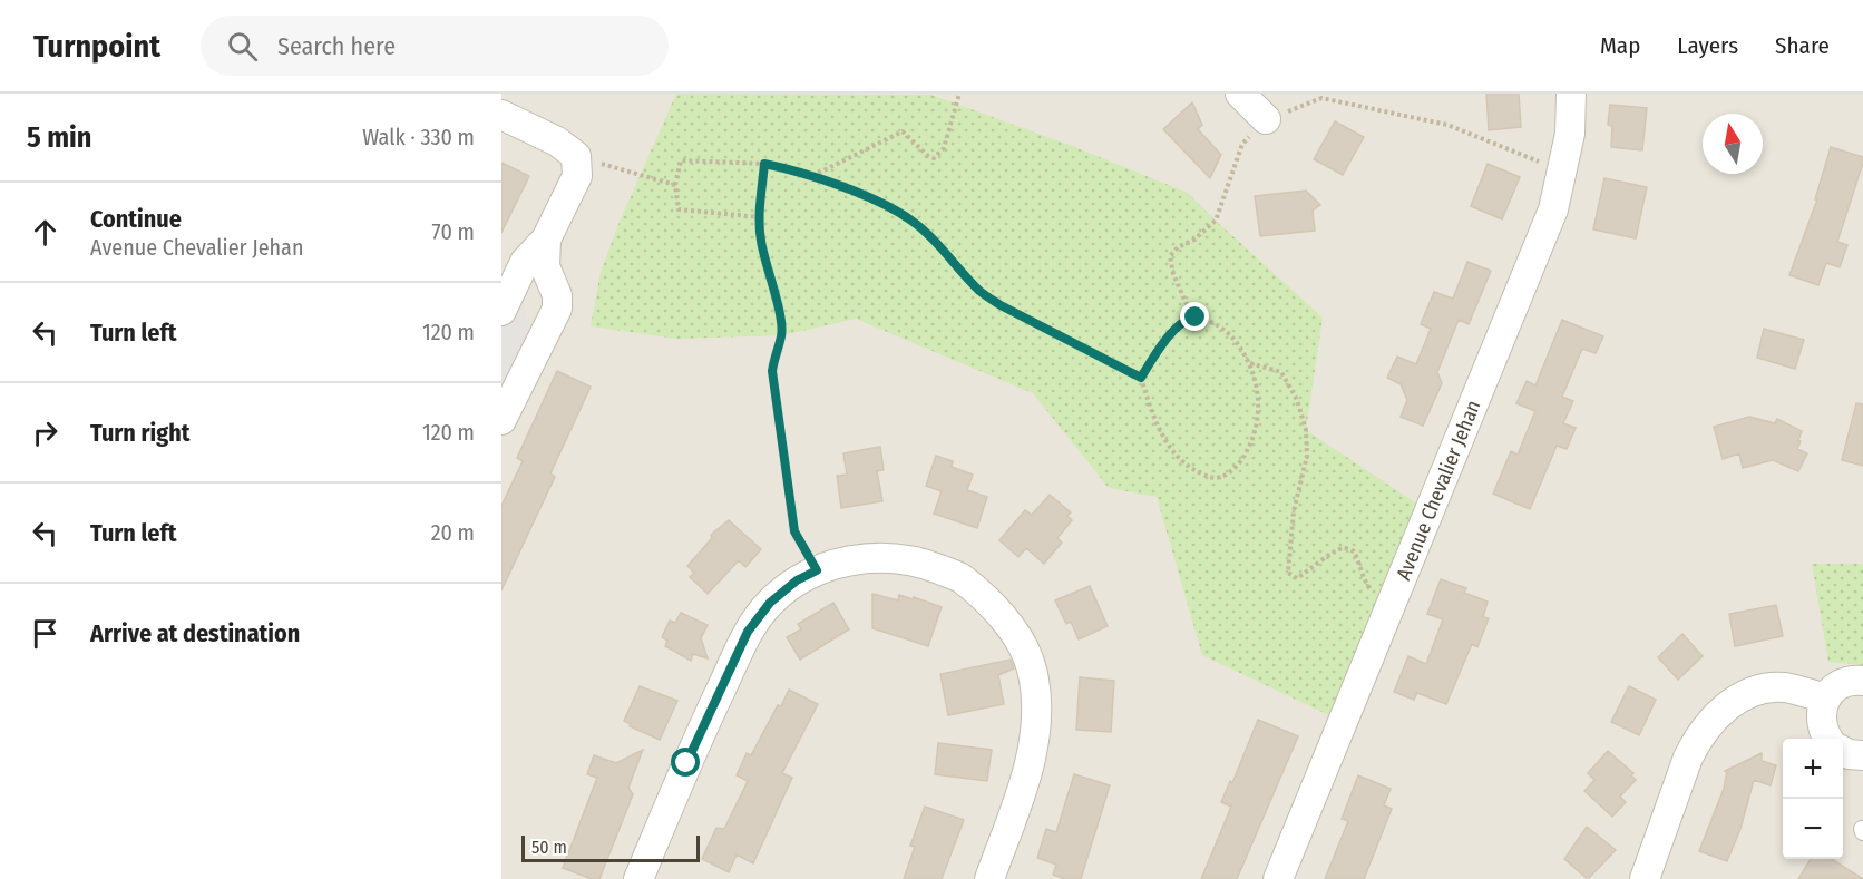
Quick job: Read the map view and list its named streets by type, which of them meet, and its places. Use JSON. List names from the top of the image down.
{
  "streets": {
    "street": ["Avenue Chevalier Jehan"]
  },
  "scale_bar": "50 m",
  "north": "top",
  "page": {
    "header": "Turnpoint",
    "search": "Search here",
    "nav": ["Map", "Layers", "Share"],
    "heading": ["5 min", "Walk · 330 m"],
    "list": [
      ["Continue", "Avenue Chevalier Jehan", "70 m"],
      ["Turn left", "120 m"],
      ["Turn right", "120 m"],
      ["Turn left", "20 m"],
      "Arrive at destination"
    ],
    "map_buttons": ["+", "−"],
    "scale": "50 m"
  }
}
